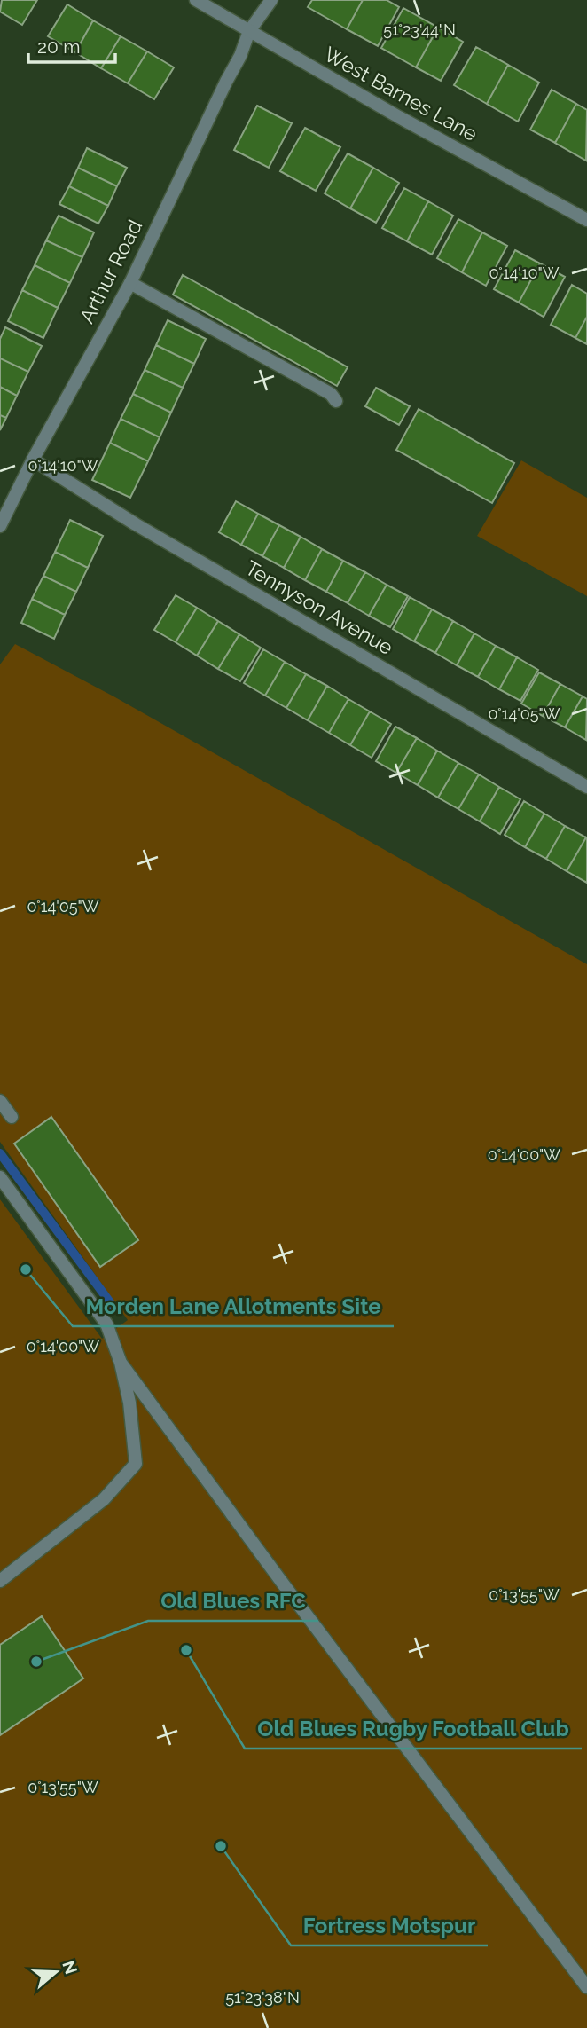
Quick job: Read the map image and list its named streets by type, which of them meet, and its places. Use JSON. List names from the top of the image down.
{
  "streets": {
    "street": ["West Barnes Lane", "Arthur Road", "Tennyson Avenue"]
  },
  "crossings": [
    ["West Barnes Lane", "Arthur Road"],
    ["Arthur Road", "Tennyson Avenue"]
  ],
  "places": [
    "Morden Lane Allotments Site",
    "Old Blues Rugby Football Club",
    "Old Blues RFC",
    "Fortress Motspur"
  ],
  "scale_bar": "20 m",
  "north": "right",
  "coordinates": [
    "51°23'44\"N",
    "0°14'10\"W",
    "0°14'05\"W",
    "0°14'00\"W",
    "0°13'55\"W",
    "51°23'38\"N"
  ]
}
